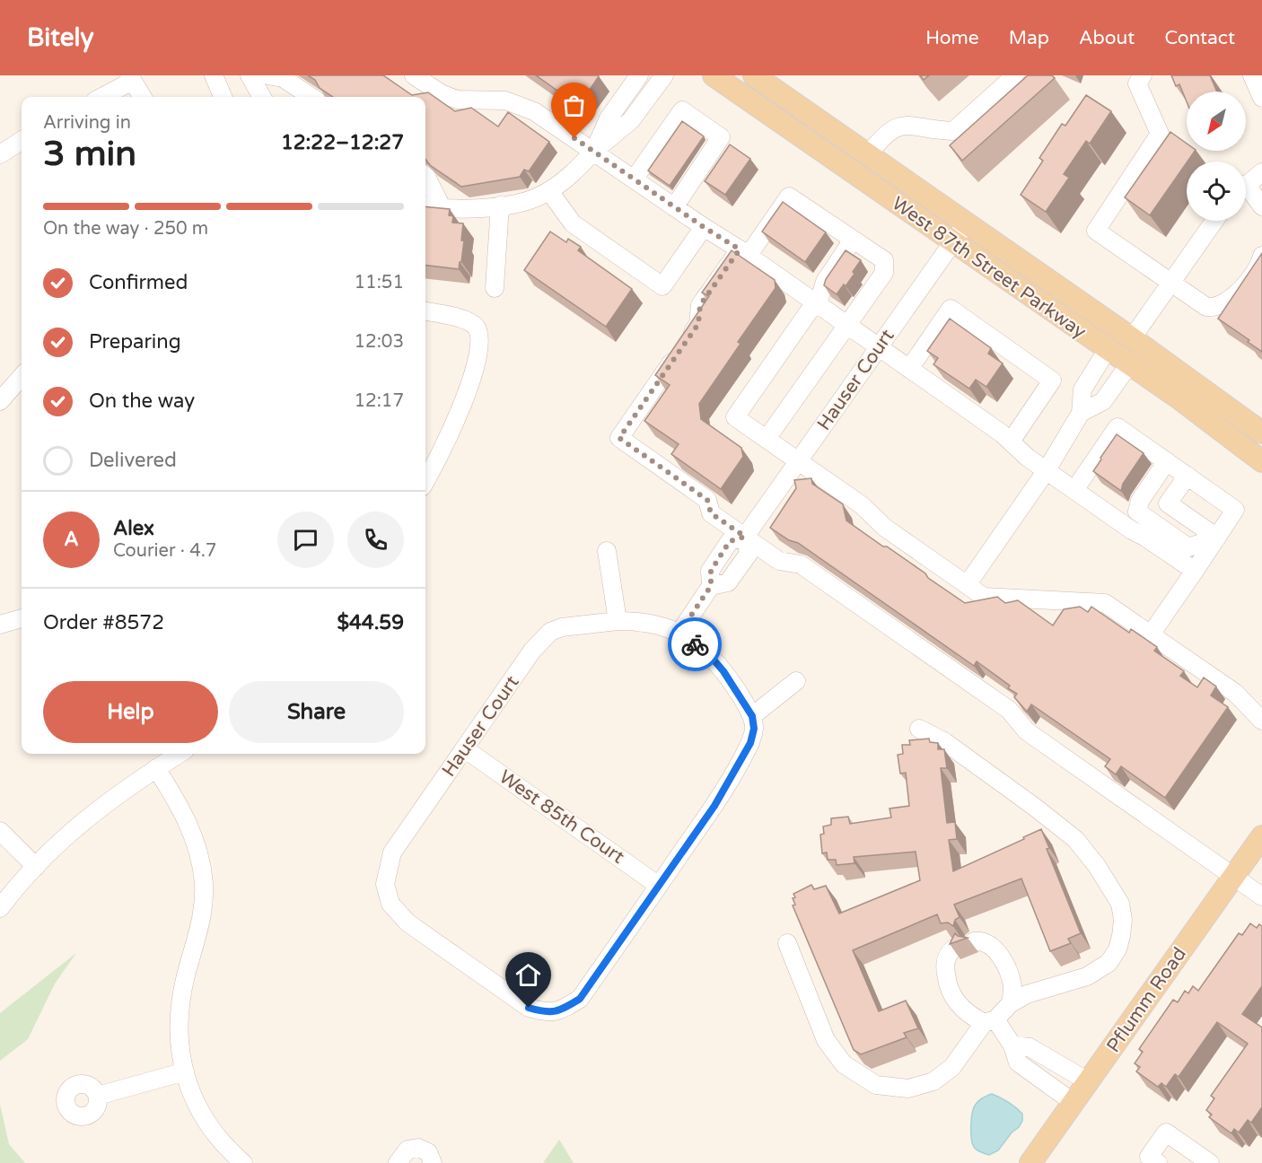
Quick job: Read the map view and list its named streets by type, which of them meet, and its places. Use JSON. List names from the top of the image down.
{
  "streets": {
    "main road": ["West 87th Street Parkway", "Pflumm Road"],
    "street": ["Hauser Court", "West 85th Court"]
  },
  "crossings": [
    ["West 87th Street Parkway", "Hauser Court"],
    ["Hauser Court", "West 85th Court"]
  ],
  "north": "bottom left",
  "page": {
    "header": "Bitely",
    "nav": [
      "Home",
      "Map",
      "About",
      "Contact"
    ],
    "heading": ["3 min", "Arriving in", "12:22–12:27"],
    "panel": [
      "Alex",
      "Courier · 4.7",
      "Order #8572",
      "$44.59"
    ],
    "bar": "On the way · 250 m",
    "list": [
      ["Confirmed", "11:51"],
      ["Preparing", "12:03"],
      ["On the way", "12:17"],
      "Delivered"
    ],
    "round": "A",
    "buttons": ["Help", "Share"]
  }
}
